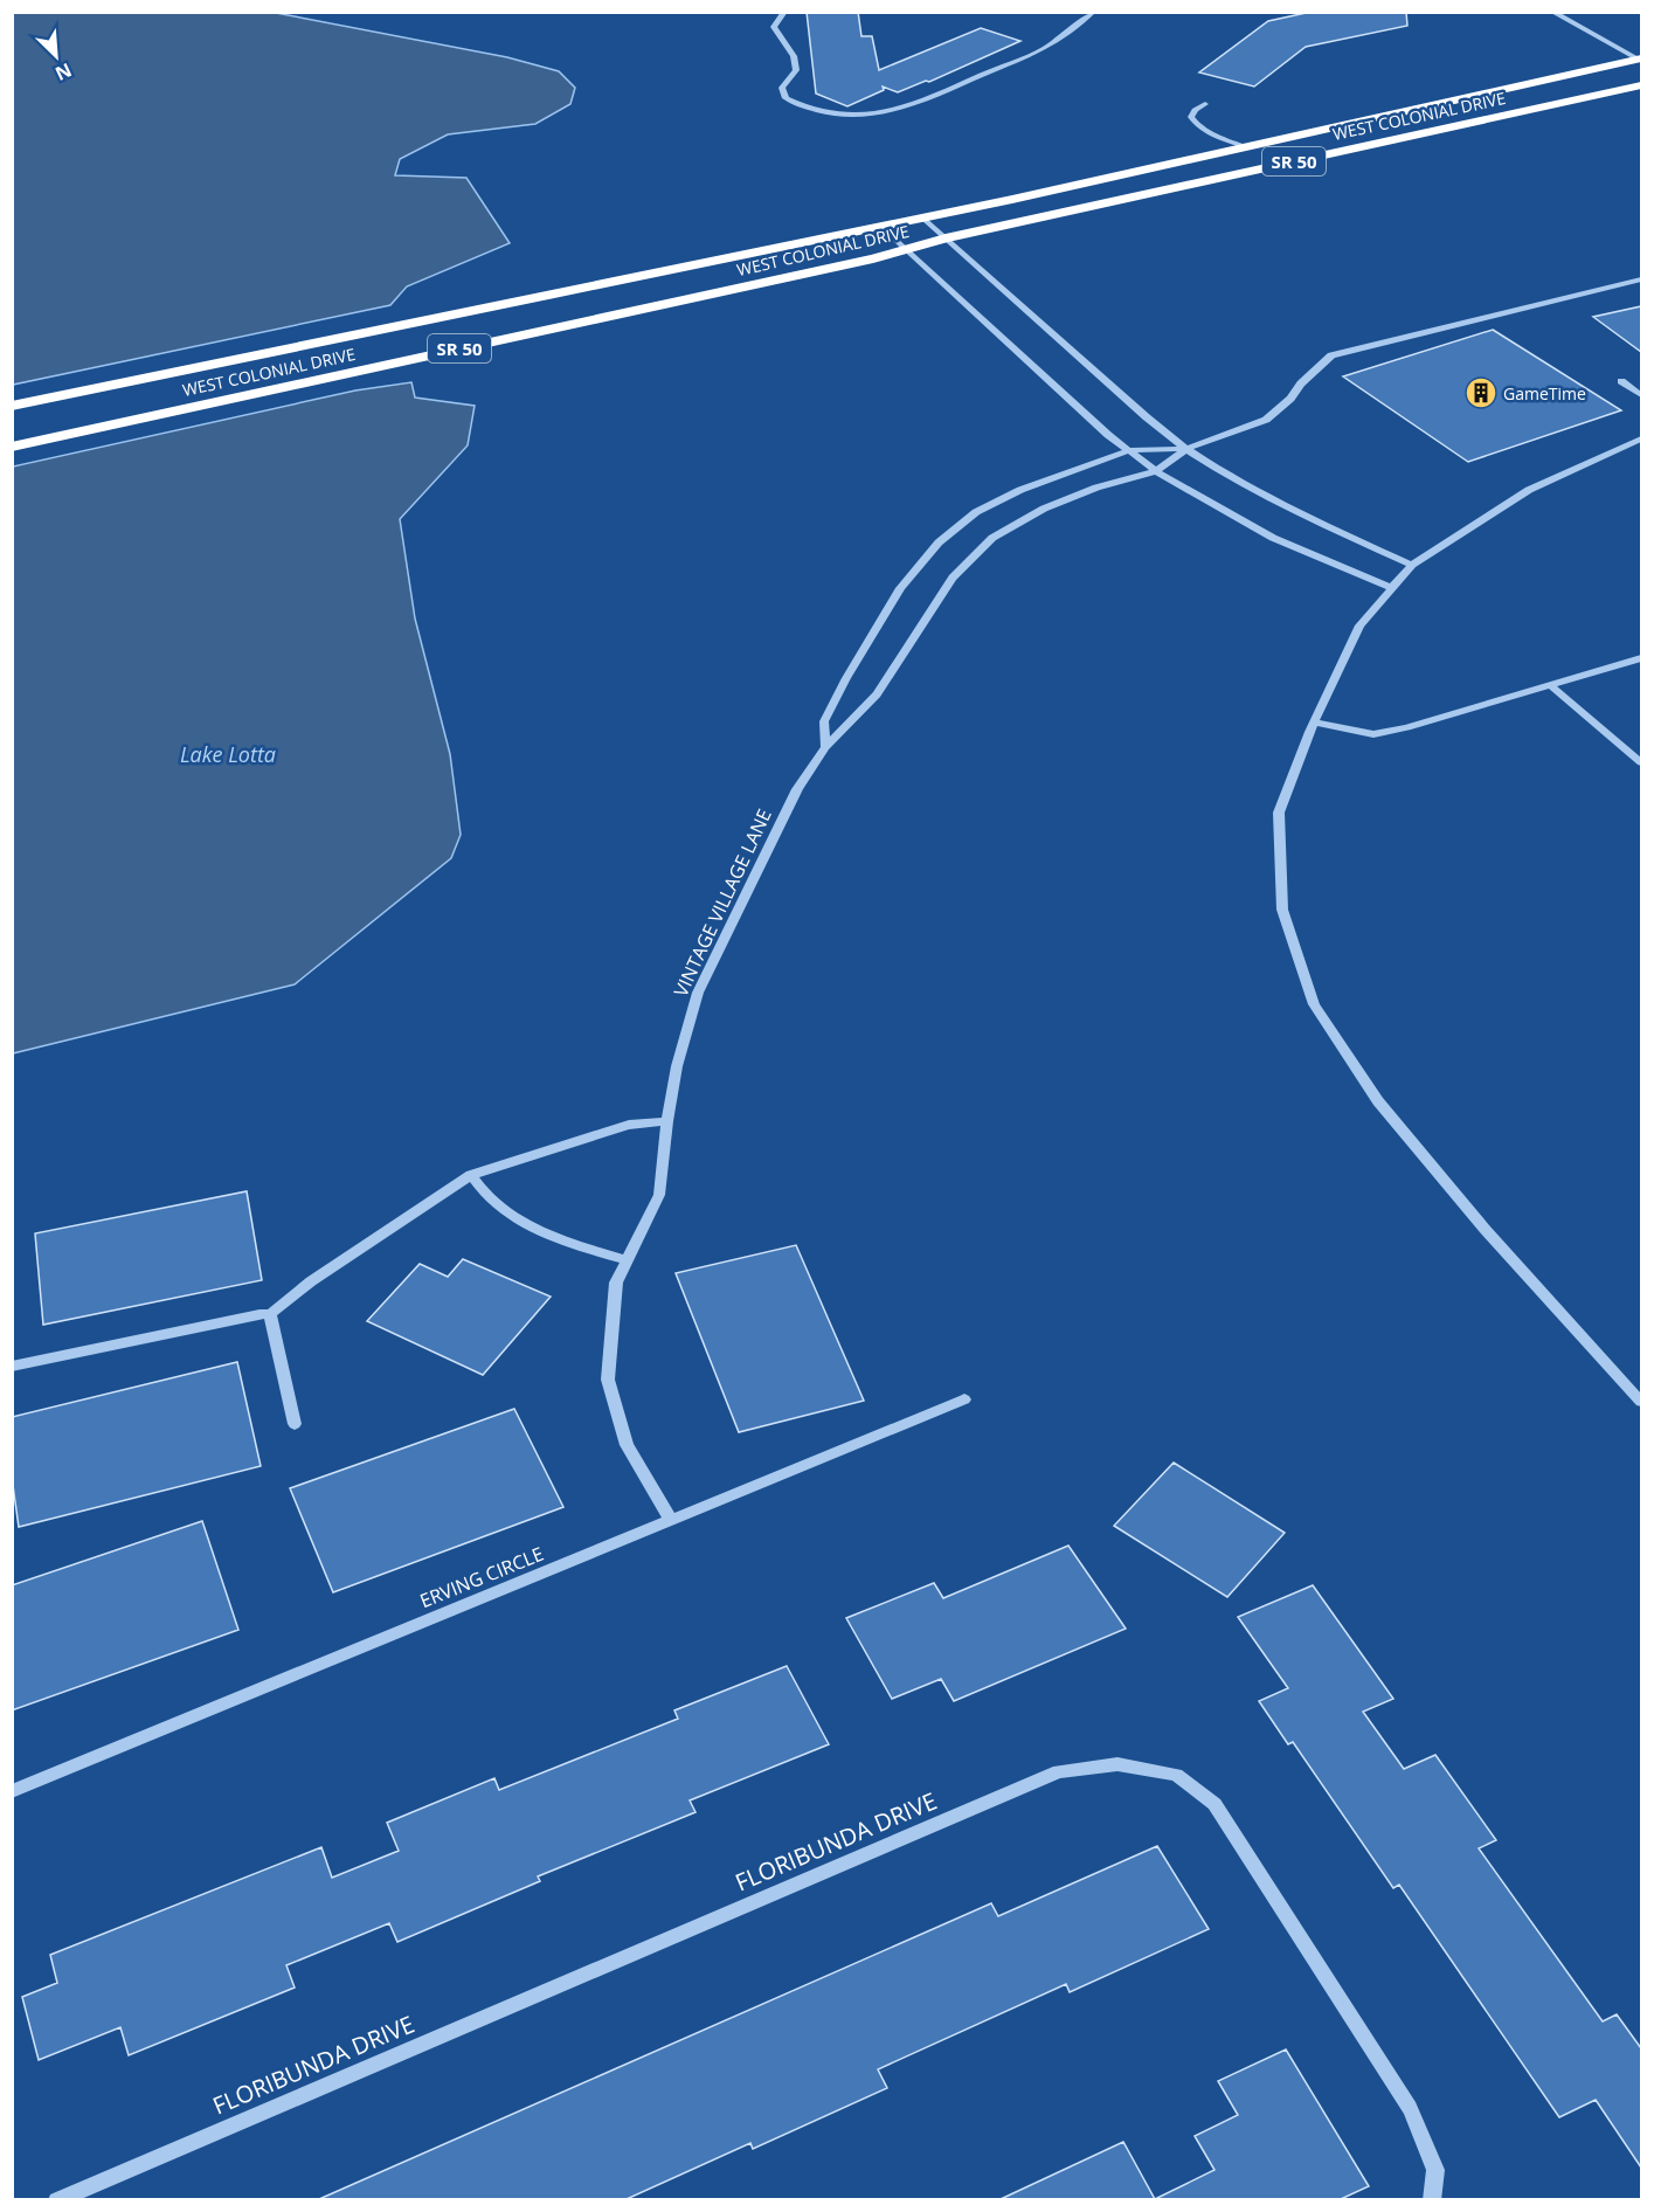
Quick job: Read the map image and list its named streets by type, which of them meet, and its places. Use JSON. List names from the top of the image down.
{
  "streets": {
    "highway": ["WEST COLONIAL DRIVE", "SR 50"],
    "street": ["VINTAGE VILLAGE LANE", "ERVING CIRCLE", "FLORIBUNDA DRIVE"]
  },
  "crossings": [
    ["VINTAGE VILLAGE LANE", "ERVING CIRCLE"]
  ],
  "water": ["Lake Lotta"],
  "places": {
    "building": ["GameTime"]
  },
  "north": "bottom right"
}
